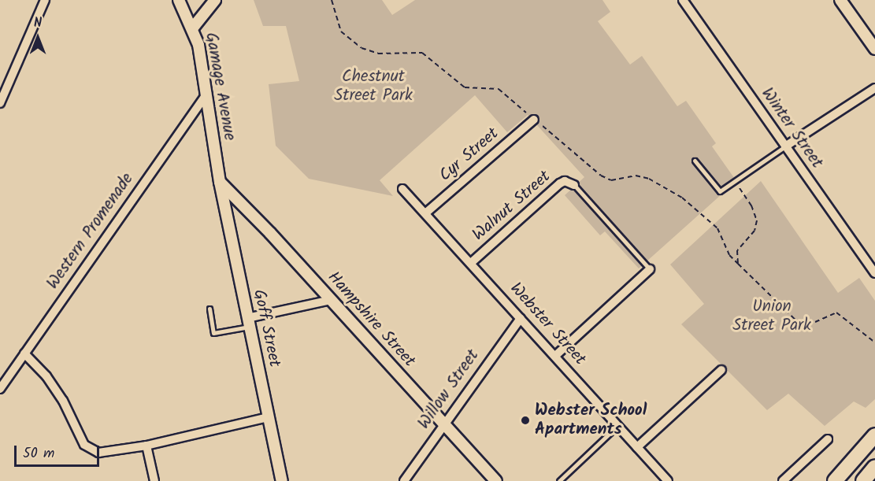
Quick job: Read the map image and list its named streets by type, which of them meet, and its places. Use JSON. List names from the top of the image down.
{
  "streets": {
    "street": [
      "Gamage Avenue",
      "Winter Street",
      "Cyr Street",
      "Walnut Street",
      "Western Promenade",
      "Hampshire Street",
      "Webster Street",
      "Goff Street",
      "Willow Street"
    ]
  },
  "crossings": [
    ["Gamage Avenue", "Western Promenade"],
    ["Gamage Avenue", "Hampshire Street"],
    ["Gamage Avenue", "Goff Street"],
    ["Cyr Street", "Webster Street"],
    ["Walnut Street", "Webster Street"],
    ["Hampshire Street", "Goff Street"],
    ["Hampshire Street", "Willow Street"],
    ["Webster Street", "Willow Street"]
  ],
  "parks": ["Chestnut Street Park", "Union Street Park"],
  "places": ["Webster School Apartments"],
  "scale_bar": "50 m",
  "north": "top"
}
